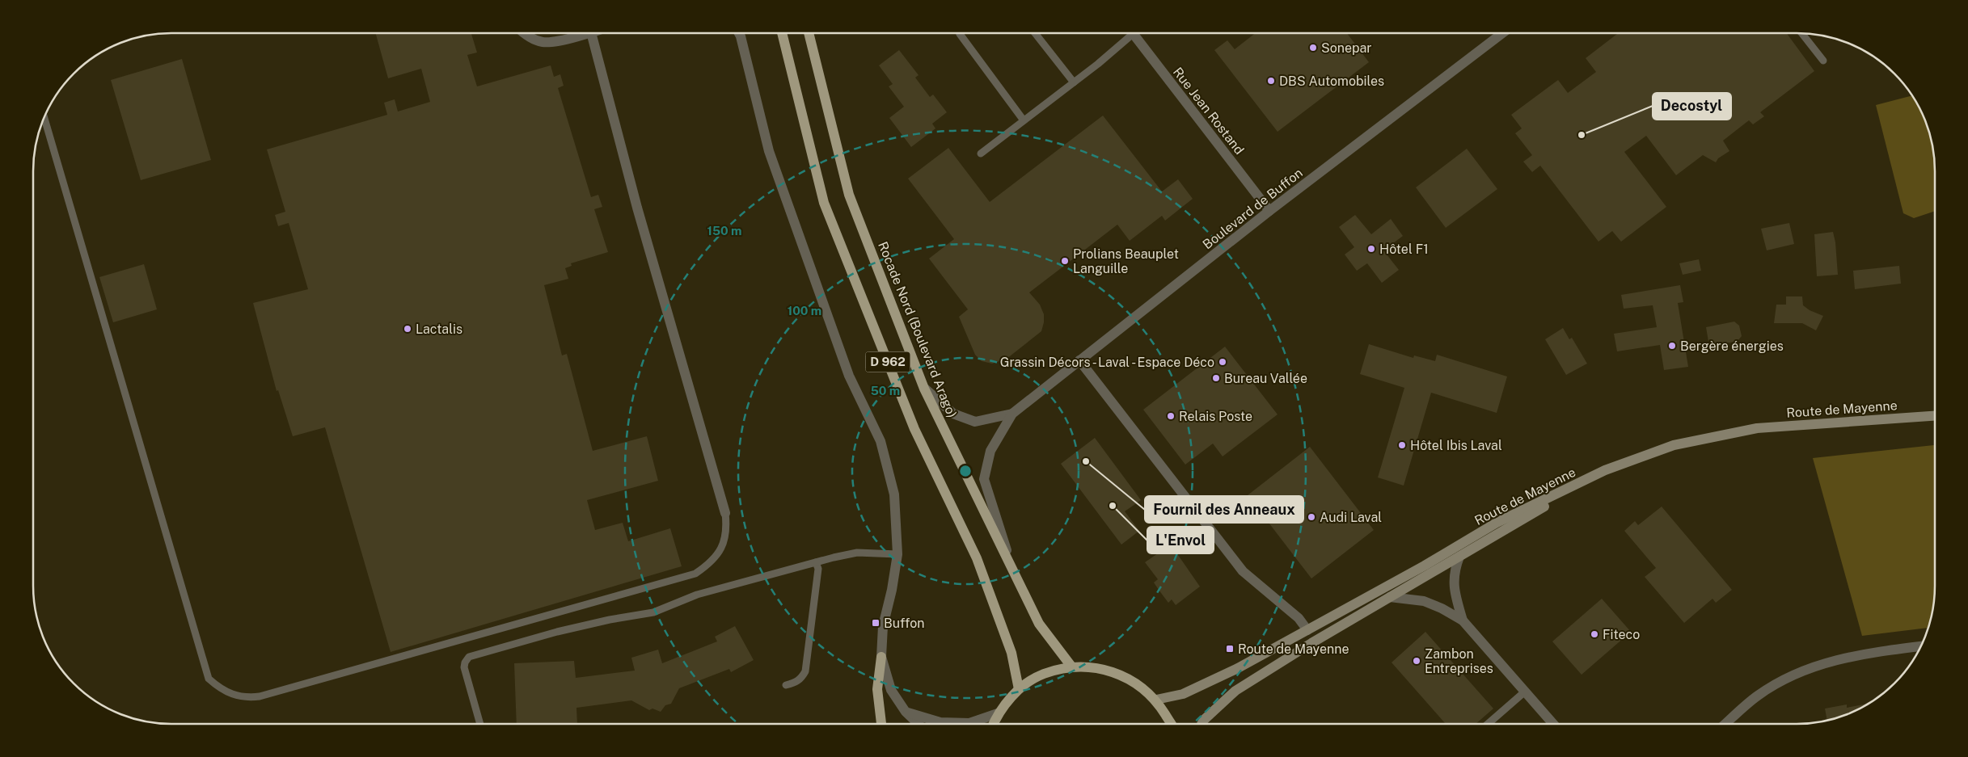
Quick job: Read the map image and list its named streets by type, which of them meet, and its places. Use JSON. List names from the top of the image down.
{
  "streets": {
    "main road": ["Rocade Nord (Boulevard Arago)", "D 962", "Route de Mayenne"],
    "street": ["Rue Jean Rostand", "Boulevard de Buffon"]
  },
  "crossings": [
    ["Rue Jean Rostand", "Boulevard de Buffon"]
  ],
  "places": {
    "other": [
      "Sonepar",
      "DBS Automobiles",
      "Decostyl",
      "Hôtel F1",
      "Prolians Beauplet Languille",
      "Lactalis",
      "Bergère énergies",
      "Grassin Décors - Laval - Espace Déco",
      "Bureau Vallée",
      "Relais Poste",
      "Hôtel Ibis Laval",
      "Fournil des Anneaux",
      "L'Envol",
      "Audi Laval",
      "Fiteco",
      "Zambon Entreprises"
    ],
    "transit": ["Buffon", "Route de Mayenne"]
  },
  "rings": ["150 m", "100 m", "50 m"]
}
